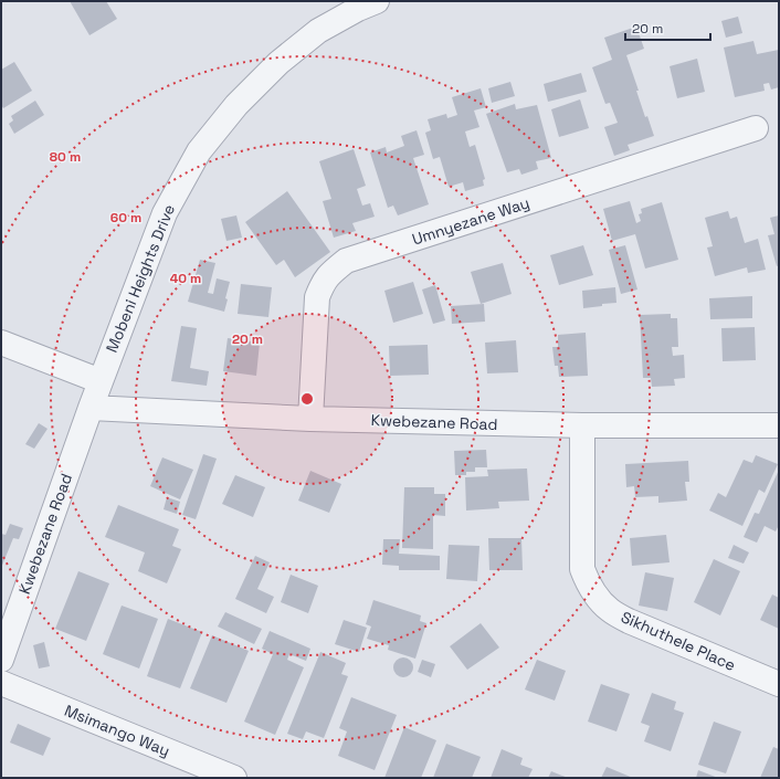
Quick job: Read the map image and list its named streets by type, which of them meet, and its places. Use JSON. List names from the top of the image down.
{
  "streets": {
    "street": [
      "Umnyezane Way",
      "Mobeni Heights Drive",
      "Kwebezane Road",
      "Sikhuthele Place",
      "Msimango Way"
    ]
  },
  "crossings": [
    ["Umnyezane Way", "Kwebezane Road"],
    ["Mobeni Heights Drive", "Kwebezane Road"],
    ["Kwebezane Road", "Sikhuthele Place"]
  ],
  "scale_bar": "20 m",
  "rings": [
    "80 m",
    "60 m",
    "40 m",
    "20 m"
  ]
}
